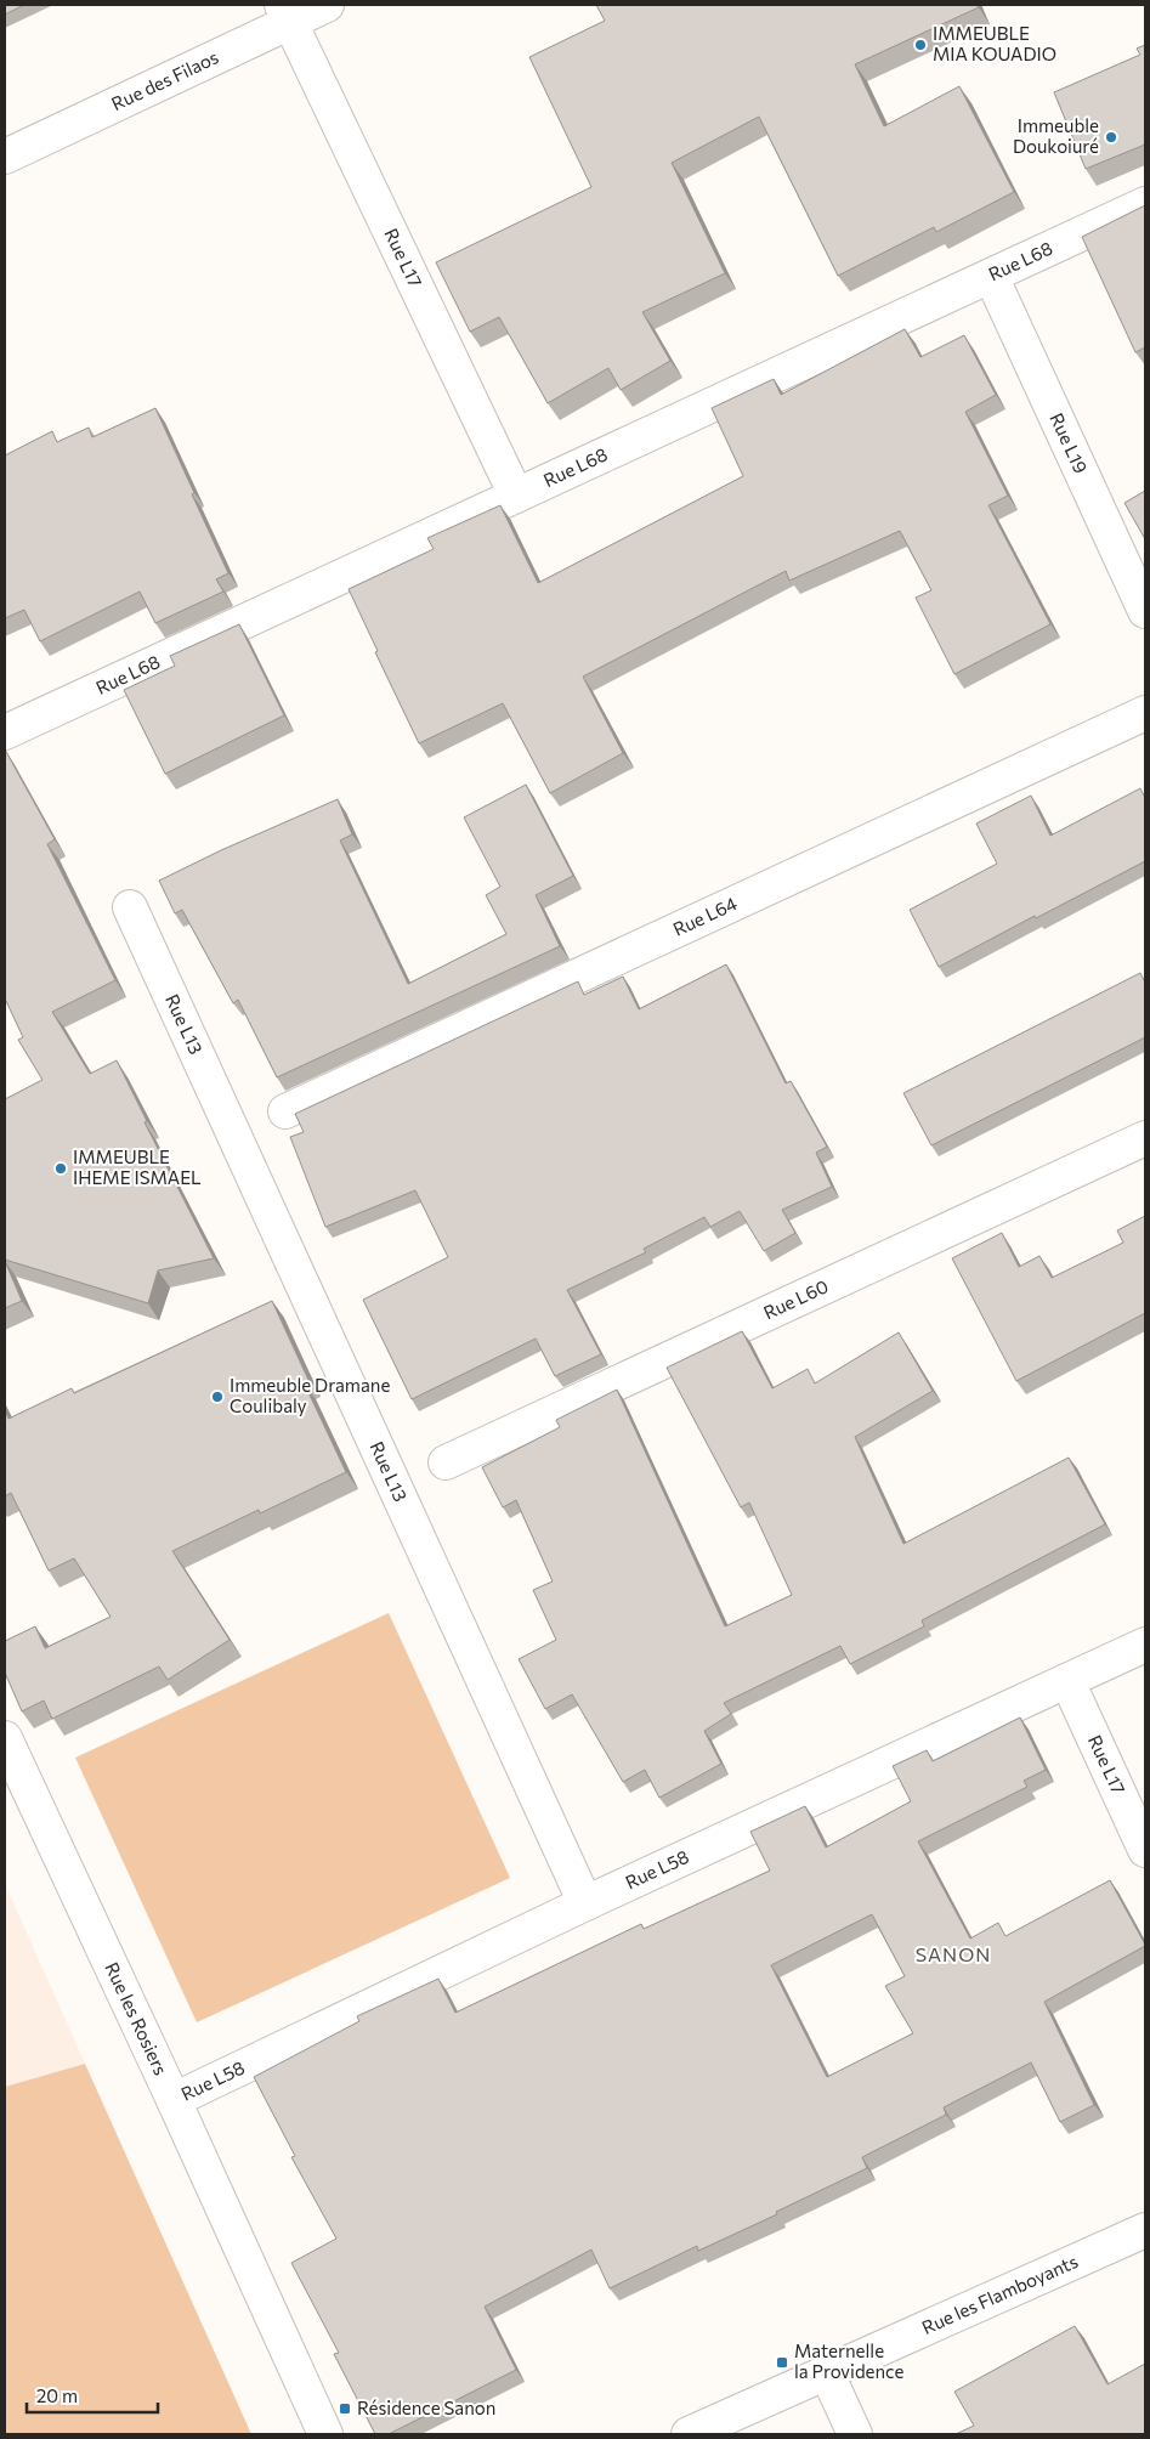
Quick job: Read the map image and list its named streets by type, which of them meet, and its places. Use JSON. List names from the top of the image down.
{
  "streets": {
    "street": [
      "Rue des Filaos",
      "Rue L17",
      "Rue L68",
      "Rue L19",
      "Rue L64",
      "Rue L13",
      "Rue L60",
      "Rue L58",
      "Rue les Rosiers",
      "Rue les Flamboyants"
    ]
  },
  "crossings": [
    ["Rue des Filaos", "Rue L17"],
    ["Rue L17", "Rue L68"],
    ["Rue L17", "Rue L58"],
    ["Rue L68", "Rue L19"],
    ["Rue L13", "Rue L58"],
    ["Rue L58", "Rue les Rosiers"]
  ],
  "districts": ["SANON"],
  "places": {
    "other": [
      "IMMEUBLE MIA KOUADIO",
      "Immeuble Doukoiuré",
      "IMMEUBLE IHEME ISMAEL",
      "Immeuble Dramane Coulibaly"
    ],
    "transit": ["Maternelle la Providence", "Résidence Sanon"]
  },
  "scale_bar": "20 m"
}
